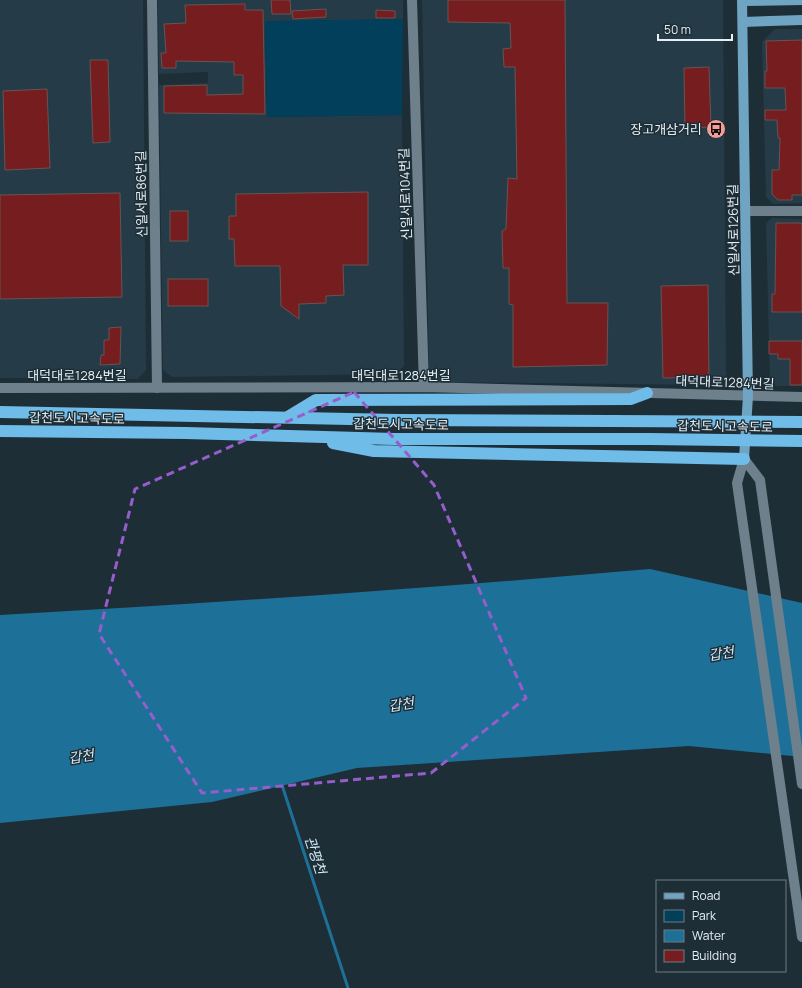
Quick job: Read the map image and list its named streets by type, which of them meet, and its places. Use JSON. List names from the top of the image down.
{
  "streets": {
    "highway": ["갑천도시고속도로"],
    "main road": ["신일서로126번길"],
    "street": ["신일서로86번길", "신일서로104번길", "대덕대로1284번길"]
  },
  "crossings": [
    ["신일서로86번길", "대덕대로1284번길"],
    ["신일서로104번길", "대덕대로1284번길"],
    ["신일서로126번길", "대덕대로1284번길"]
  ],
  "water": ["갑천", "관평천"],
  "places": {
    "bus stop": ["장고개삼거리"]
  },
  "legend": [
    "Road",
    "Park",
    "Water",
    "Building"
  ],
  "scale_bar": "50 m"
}
